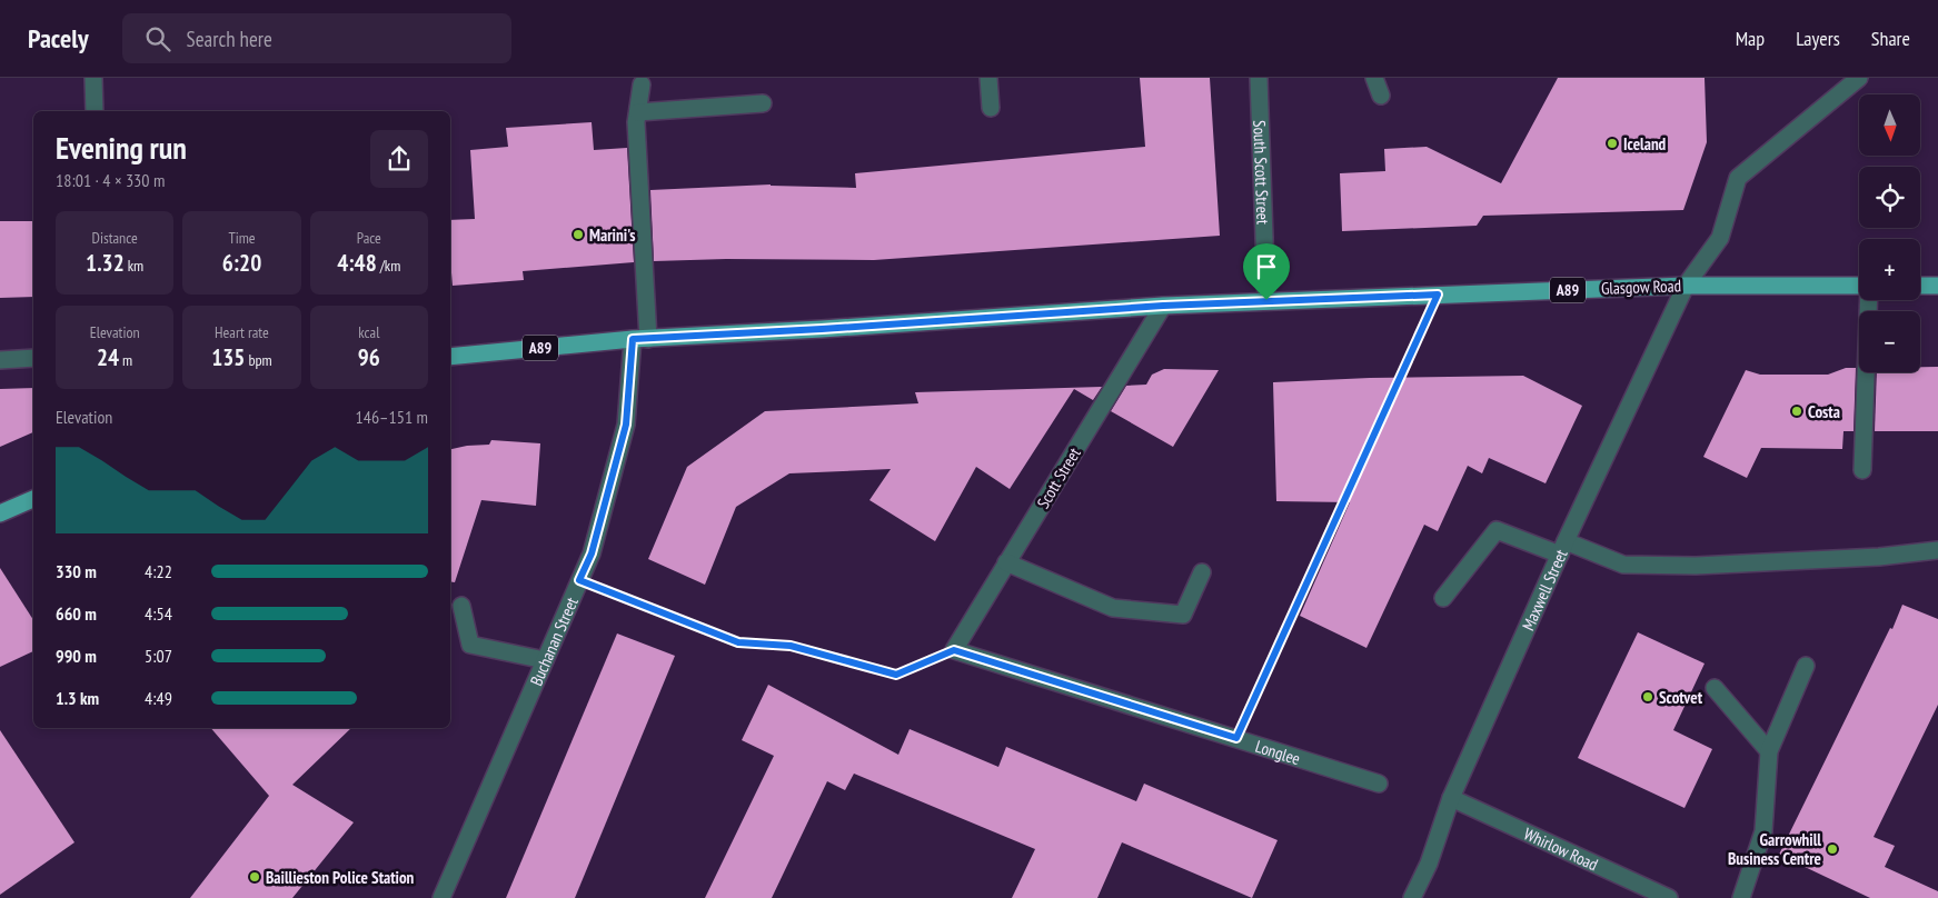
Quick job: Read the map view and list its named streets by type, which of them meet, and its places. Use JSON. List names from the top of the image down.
{
  "streets": {
    "main road": ["Glasgow Road", "A89"],
    "street": [
      "South Scott Street",
      "Scott Street",
      "Maxwell Street",
      "Buchanan Street",
      "Longlee",
      "Whirlow Road"
    ]
  },
  "crossings": [
    ["South Scott Street", "Glasgow Road"],
    ["Glasgow Road", "Scott Street"],
    ["Glasgow Road", "Maxwell Street"],
    ["Glasgow Road", "Buchanan Street"],
    ["Scott Street", "Longlee"],
    ["Maxwell Street", "Whirlow Road"]
  ],
  "places": [
    "Iceland",
    "Marini's",
    "Costa",
    "Scotvet",
    "Garrowhill Business Centre",
    "Baillieston Police Station"
  ],
  "north": "bottom",
  "page": {
    "header": "Pacely",
    "search": "Search here",
    "nav": ["Map", "Layers", "Share"],
    "map_buttons": ["+", "−"],
    "heading": ["Evening run", "18:01 · 4 × 330 m"],
    "stats": [
      ["Distance", "1.32 km"],
      ["Time", "6:20"],
      ["Pace", "4:48 /km"],
      ["Elevation", "24 m"],
      ["Heart rate", "135 bpm"],
      ["kcal", "96"]
    ],
    "chart": ["Elevation", "146–151 m"],
    "list": [
      {
        "name": "330 m",
        "note": "4:22"
      },
      {
        "name": "660 m",
        "note": "4:54"
      },
      {
        "name": "990 m",
        "note": "5:07"
      },
      {
        "name": "1.3 km",
        "note": "4:49"
      }
    ]
  }
}
